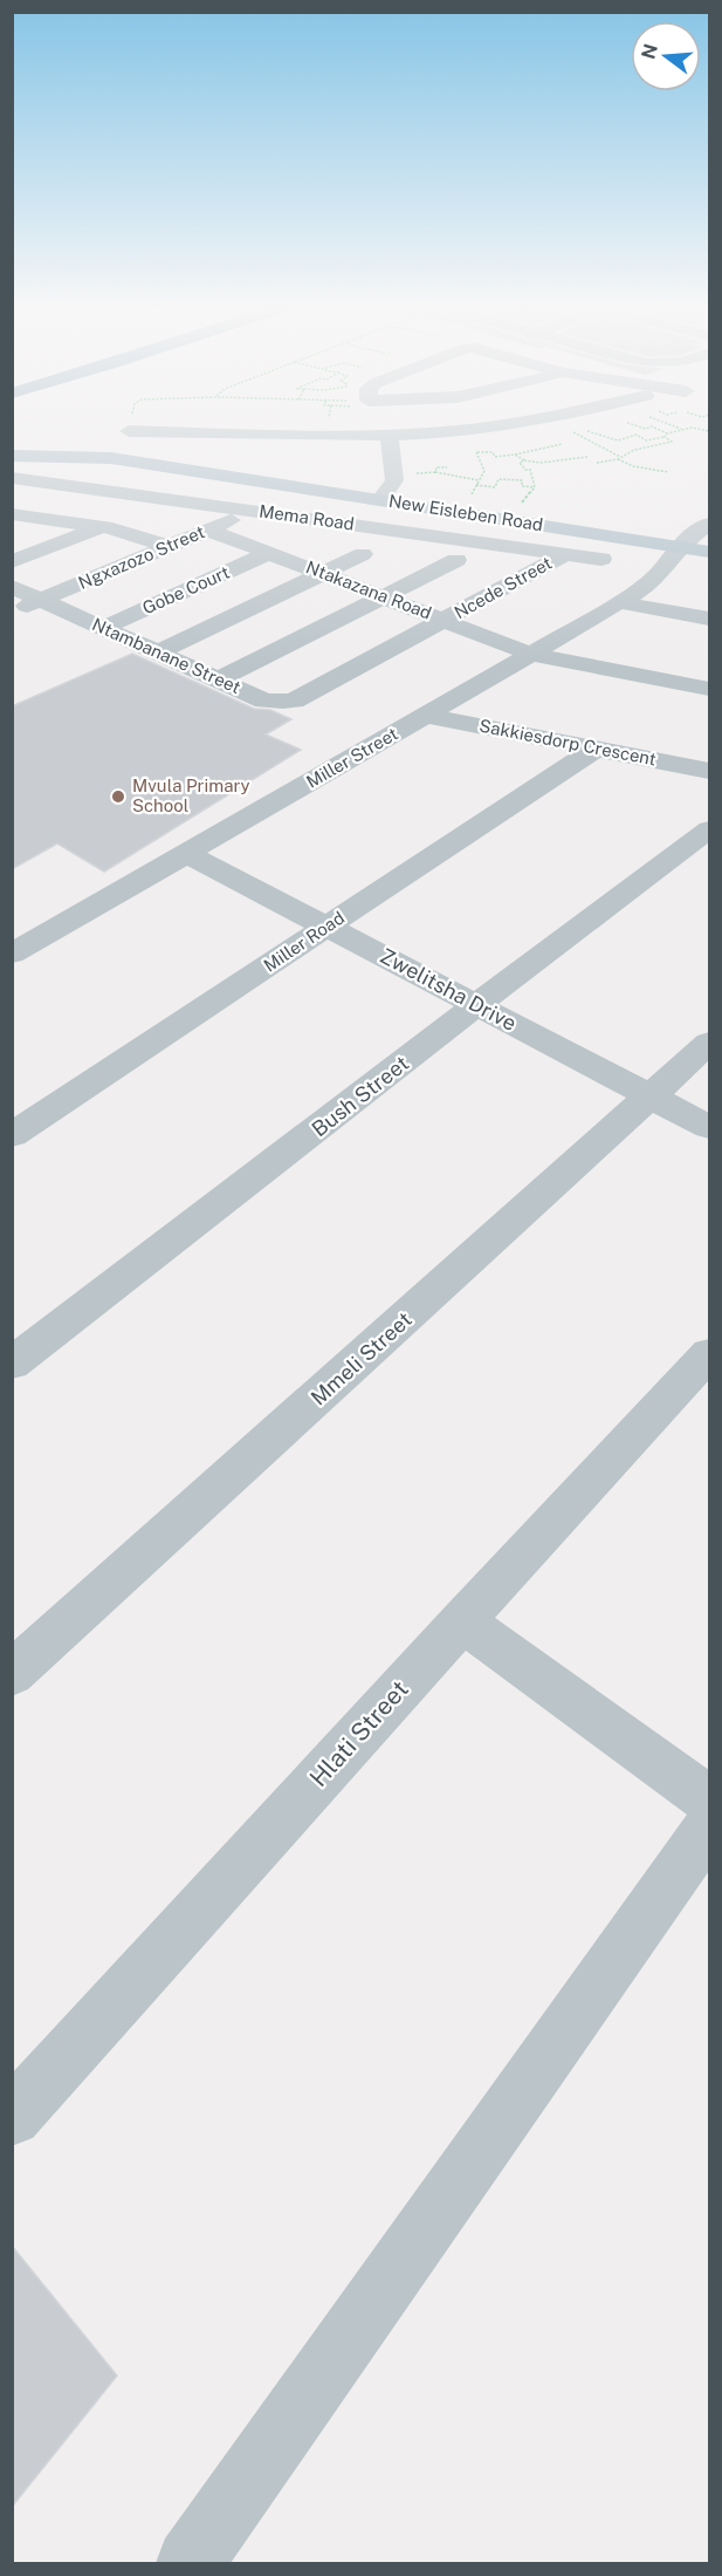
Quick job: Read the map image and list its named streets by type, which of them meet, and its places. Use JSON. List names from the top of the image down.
{
  "streets": {
    "main road": ["New Eisleben Road"],
    "street": [
      "Mema Road",
      "Ngxazozo Street",
      "Ncede Street",
      "Gobe Court",
      "Ntakazana Road",
      "Ntambanane Street",
      "Sakkiesdorp Crescent",
      "Miller Street",
      "Miller Road",
      "Zwelitsha Drive",
      "Bush Street",
      "Mmeli Street",
      "Hlati Street"
    ]
  },
  "crossings": [
    ["New Eisleben Road", "Miller Street"],
    ["Mema Road", "Ngxazozo Street"],
    ["Mema Road", "Ncede Street"],
    ["Ngxazozo Street", "Ntakazana Road"],
    ["Ngxazozo Street", "Ntambanane Street"],
    ["Ncede Street", "Ntakazana Road"],
    ["Ncede Street", "Ntambanane Street"],
    ["Gobe Court", "Ntakazana Road"],
    ["Gobe Court", "Ntambanane Street"],
    ["Ntakazana Road", "Miller Street"],
    ["Sakkiesdorp Crescent", "Miller Street"],
    ["Sakkiesdorp Crescent", "Miller Road"],
    ["Miller Street", "Zwelitsha Drive"],
    ["Miller Road", "Zwelitsha Drive"],
    ["Zwelitsha Drive", "Bush Street"],
    ["Zwelitsha Drive", "Mmeli Street"]
  ],
  "places": ["Mvula Primary School"],
  "north": "left"
}
